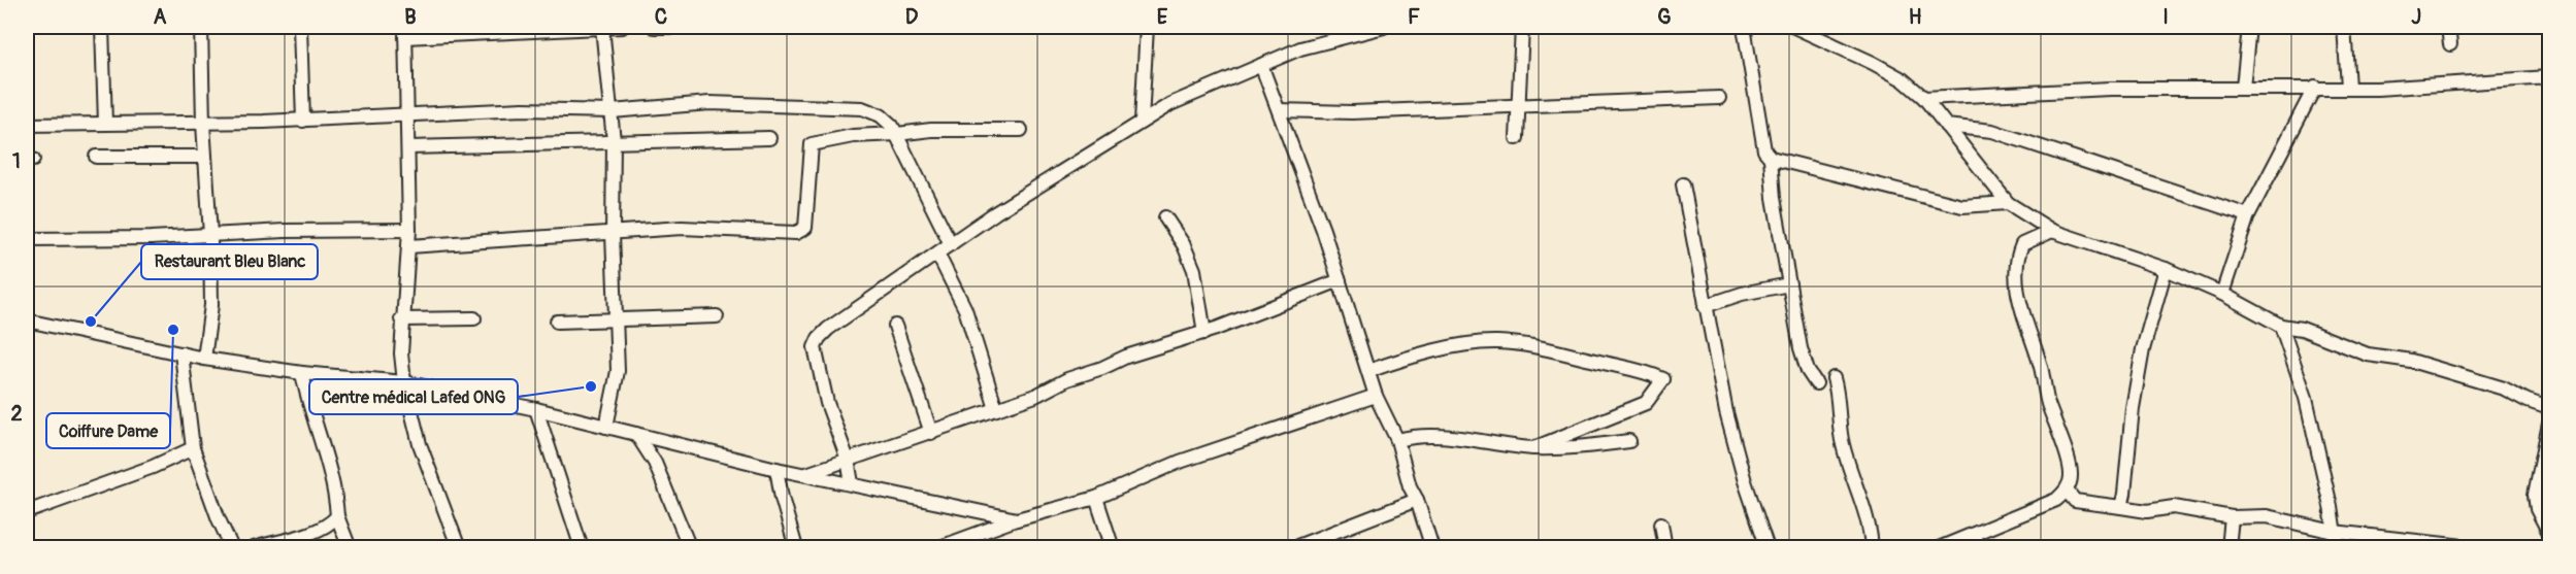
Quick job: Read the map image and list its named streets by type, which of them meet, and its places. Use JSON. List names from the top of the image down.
{
  "places": ["Restaurant Bleu Blanc", "Coiffure Dame", "Centre médical Lafed ONG"],
  "grid": {
    "columns": [
      "A",
      "B",
      "C",
      "D",
      "E",
      "F",
      "G",
      "H",
      "I",
      "J"
    ],
    "rows": ["1", "2"]
  }
}
